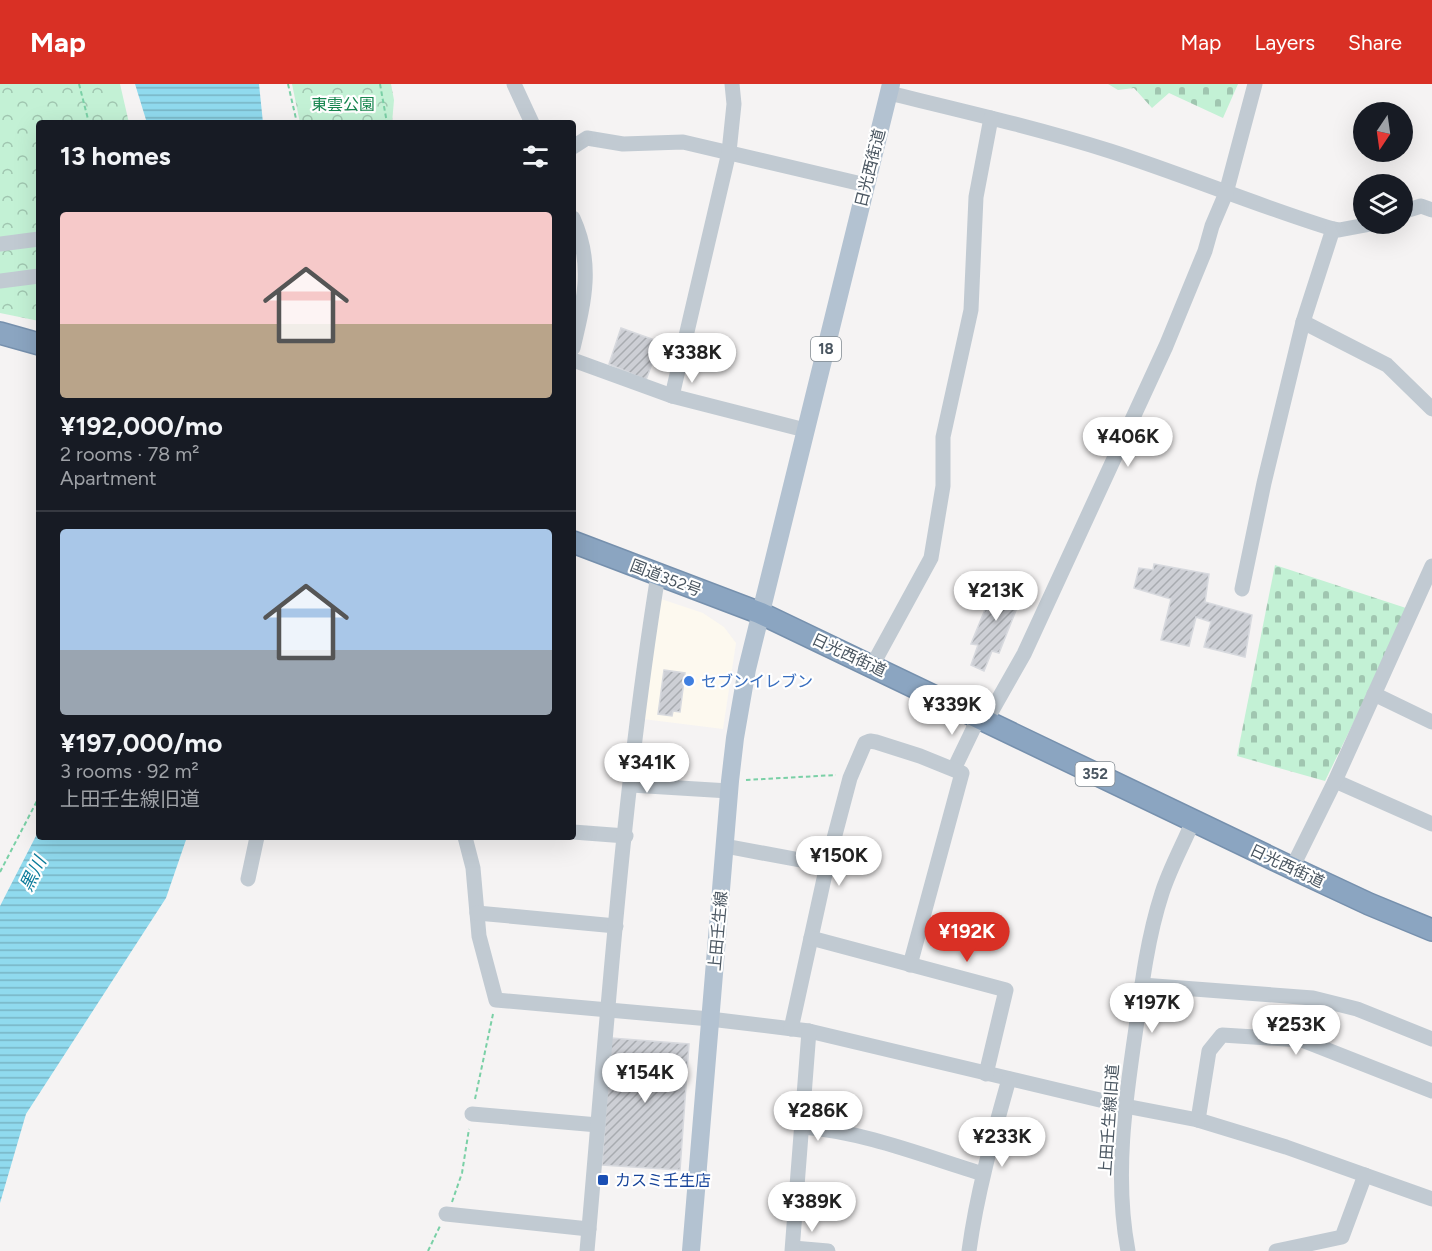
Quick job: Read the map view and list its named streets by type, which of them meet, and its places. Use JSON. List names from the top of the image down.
{
  "streets": {
    "highway": ["日光西街道", "国道352号", "352"],
    "main road": ["18", "上田壬生線"],
    "street": ["上田壬生線旧道"]
  },
  "crossings": [
    ["日光西街道", "国道352号"],
    ["日光西街道", "上田壬生線"],
    ["日光西街道", "上田壬生線旧道"],
    ["国道352号", "上田壬生線"]
  ],
  "water": ["黒川"],
  "parks": ["東雲公園"],
  "places": {
    "other": ["セブンイレブン"],
    "transit": ["カスミ壬生店"]
  },
  "north": "bottom",
  "page": {
    "header": "Map",
    "nav": ["Map", "Layers", "Share"],
    "heading": "13 homes",
    "list": [
      {
        "name": "¥192,000/mo",
        "note": "2 rooms · 78 m² · Apartment"
      },
      {
        "name": "¥197,000/mo",
        "note": "3 rooms · 92 m² · 上田壬生線旧道"
      }
    ],
    "price": [
      "¥338K",
      "¥406K",
      "¥213K",
      "¥339K",
      "¥341K",
      "¥150K",
      "¥192K",
      "¥197K",
      "¥253K",
      "¥154K",
      "¥286K",
      "¥233K",
      "¥389K"
    ]
  }
}
